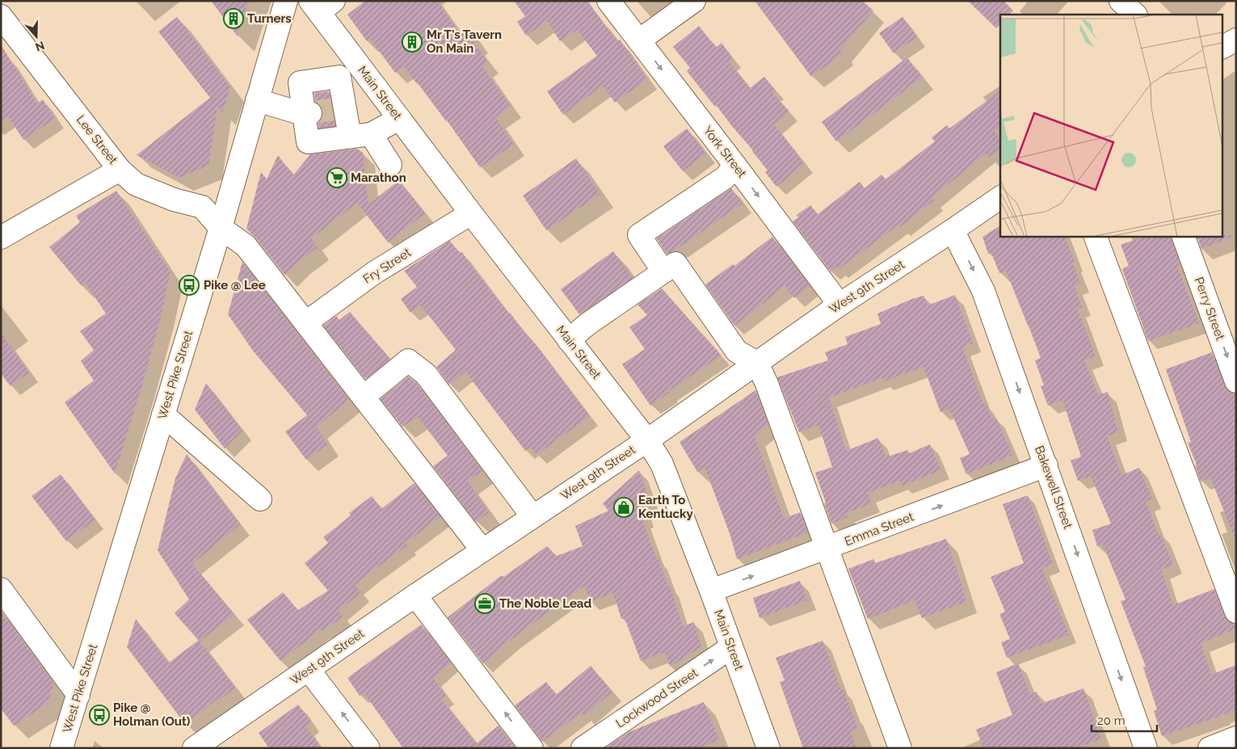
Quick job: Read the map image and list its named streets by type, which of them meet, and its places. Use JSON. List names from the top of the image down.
{
  "streets": {
    "street": [
      "Main Street",
      "Lee Street",
      "York Street",
      "Fry Street",
      "West 9th Street",
      "Perry Street",
      "West Pike Street",
      "Bakewell Street",
      "Emma Street",
      "Lockwood Street"
    ]
  },
  "crossings": [
    ["Main Street", "Fry Street"],
    ["Main Street", "West 9th Street"],
    ["Main Street", "Emma Street"],
    ["Main Street", "Lockwood Street"],
    ["Lee Street", "Fry Street"],
    ["Lee Street", "West 9th Street"],
    ["Lee Street", "West Pike Street"],
    ["York Street", "West 9th Street"],
    ["West 9th Street", "Bakewell Street"],
    ["Bakewell Street", "Emma Street"]
  ],
  "one_way": ["York Street", "Emma Street", "Lockwood Street"],
  "places": {
    "building": ["Turners", "Mr T's Tavern On Main"],
    "supermarket": ["Marathon"],
    "bus stop": ["Pike @ Lee", "Pike @ Holman (Out)"],
    "shop": ["Earth To Kentucky"],
    "office": ["The Noble Lead"]
  },
  "scale_bar": "20 m",
  "north": "bottom"
}
